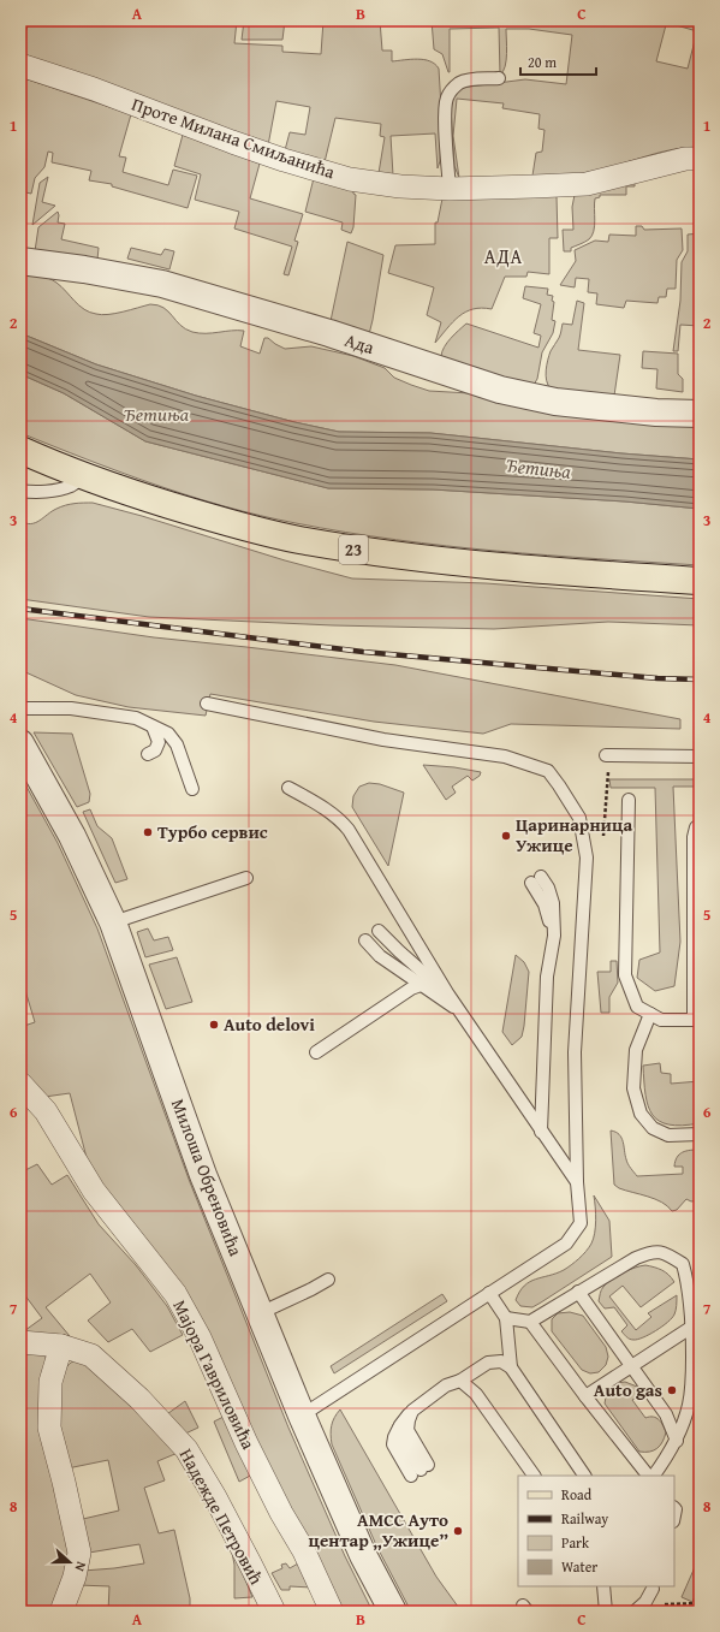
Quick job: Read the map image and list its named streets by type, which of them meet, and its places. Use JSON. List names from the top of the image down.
{
  "streets": {
    "main road": ["23"],
    "street": [
      "Проте Милана Смиљанића",
      "Ада",
      "Милоша Обреновића",
      "Мајора Гавриловића",
      "Надежде Петровић"
    ]
  },
  "districts": ["АДА"],
  "water": ["Ђетиња"],
  "places": [
    "Турбо сервис",
    "Царинарница Ужице",
    "Auto delovi",
    "Auto gas",
    "АМСС Ауто центар „Ужице”"
  ],
  "legend": [
    "Road",
    "Railway",
    "Park",
    "Water"
  ],
  "scale_bar": "20 m",
  "north": "right",
  "grid": {
    "columns": ["A", "B", "C"],
    "rows": [
      "1",
      "2",
      "3",
      "4",
      "5",
      "6",
      "7",
      "8"
    ]
  }
}
